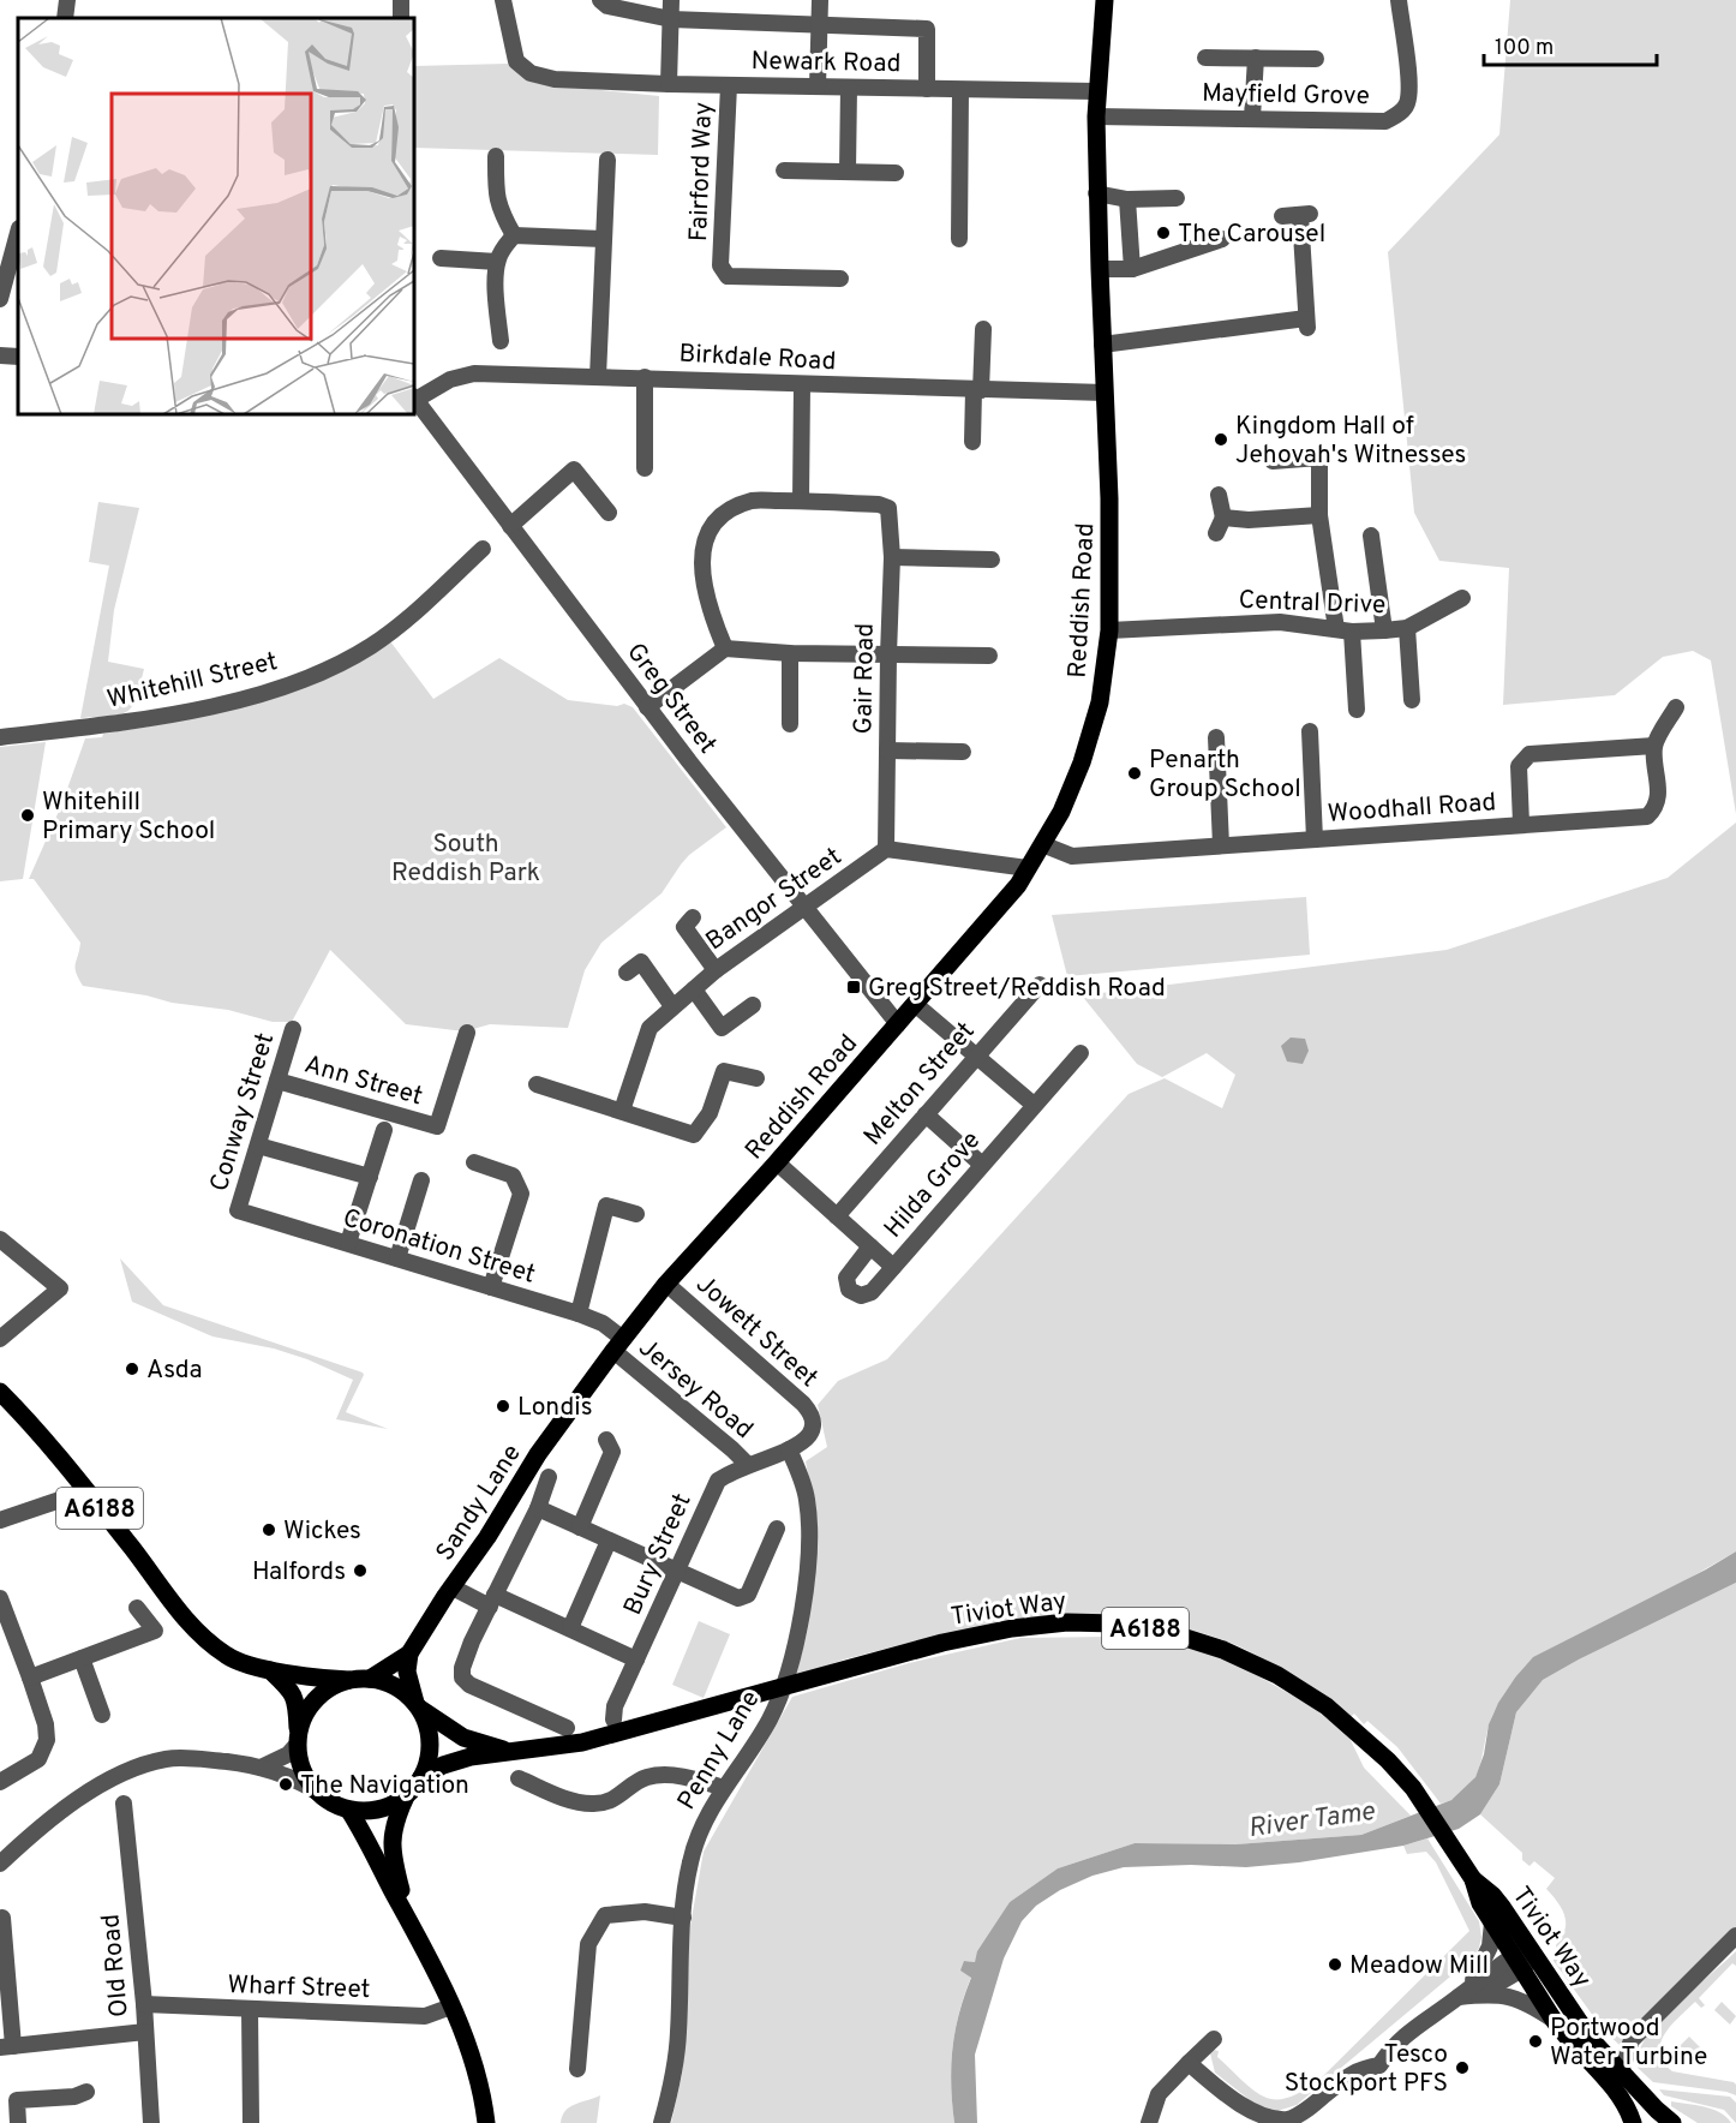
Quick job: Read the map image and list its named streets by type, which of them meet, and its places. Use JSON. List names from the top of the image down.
{
  "streets": {
    "main road": [
      "Reddish Road",
      "Sandy Lane",
      "A6188",
      "Tiviot Way"
    ],
    "street": [
      "Newark Road",
      "Mayfield Grove",
      "Fairford Way",
      "Birkdale Road",
      "Central Drive",
      "Gair Road",
      "Whitehill Street",
      "Greg Street",
      "Woodhall Road",
      "Bangor Street",
      "Ann Street",
      "Melton Street",
      "Conway Street",
      "Hilda Grove",
      "Coronation Street",
      "Jowett Street",
      "Jersey Road",
      "Bury Street",
      "Penny Lane",
      "Old Road",
      "Wharf Street"
    ]
  },
  "crossings": [
    ["Newark Road", "Fairford Way"],
    ["Newark Road", "Reddish Road"],
    ["Mayfield Grove", "Reddish Road"],
    ["Birkdale Road", "Reddish Road"],
    ["Birkdale Road", "Greg Street"],
    ["Reddish Road", "Central Drive"],
    ["Reddish Road", "Greg Street"],
    ["Reddish Road", "Woodhall Road"],
    ["Reddish Road", "Coronation Street"],
    ["Reddish Road", "Jowett Street"],
    ["Reddish Road", "Jersey Road"],
    ["Reddish Road", "Sandy Lane"],
    ["Gair Road", "Bangor Street"],
    ["Greg Street", "Bangor Street"],
    ["Ann Street", "Conway Street"],
    ["Conway Street", "Coronation Street"],
    ["Coronation Street", "Jersey Road"],
    ["Coronation Street", "Sandy Lane"],
    ["Jowett Street", "Bury Street"],
    ["Jowett Street", "Penny Lane"],
    ["Jersey Road", "Sandy Lane"],
    ["Jersey Road", "Bury Street"],
    ["Sandy Lane", "A6188"],
    ["Sandy Lane", "Tiviot Way"],
    ["A6188", "Tiviot Way"],
    ["Bury Street", "Penny Lane"],
    ["Old Road", "Wharf Street"]
  ],
  "water": ["River Tame"],
  "parks": ["South Reddish Park"],
  "places": {
    "other": [
      "The Carousel",
      "Kingdom Hall of Jehovah's Witnesses",
      "Penarth Group School",
      "Whitehill Primary School",
      "Asda",
      "Londis",
      "Wickes",
      "Halfords",
      "The Navigation",
      "Meadow Mill",
      "Portwood Water Turbine",
      "Tesco Stockport PFS"
    ],
    "transit": ["Greg Street/Reddish Road"]
  },
  "scale_bar": "100 m"
}
